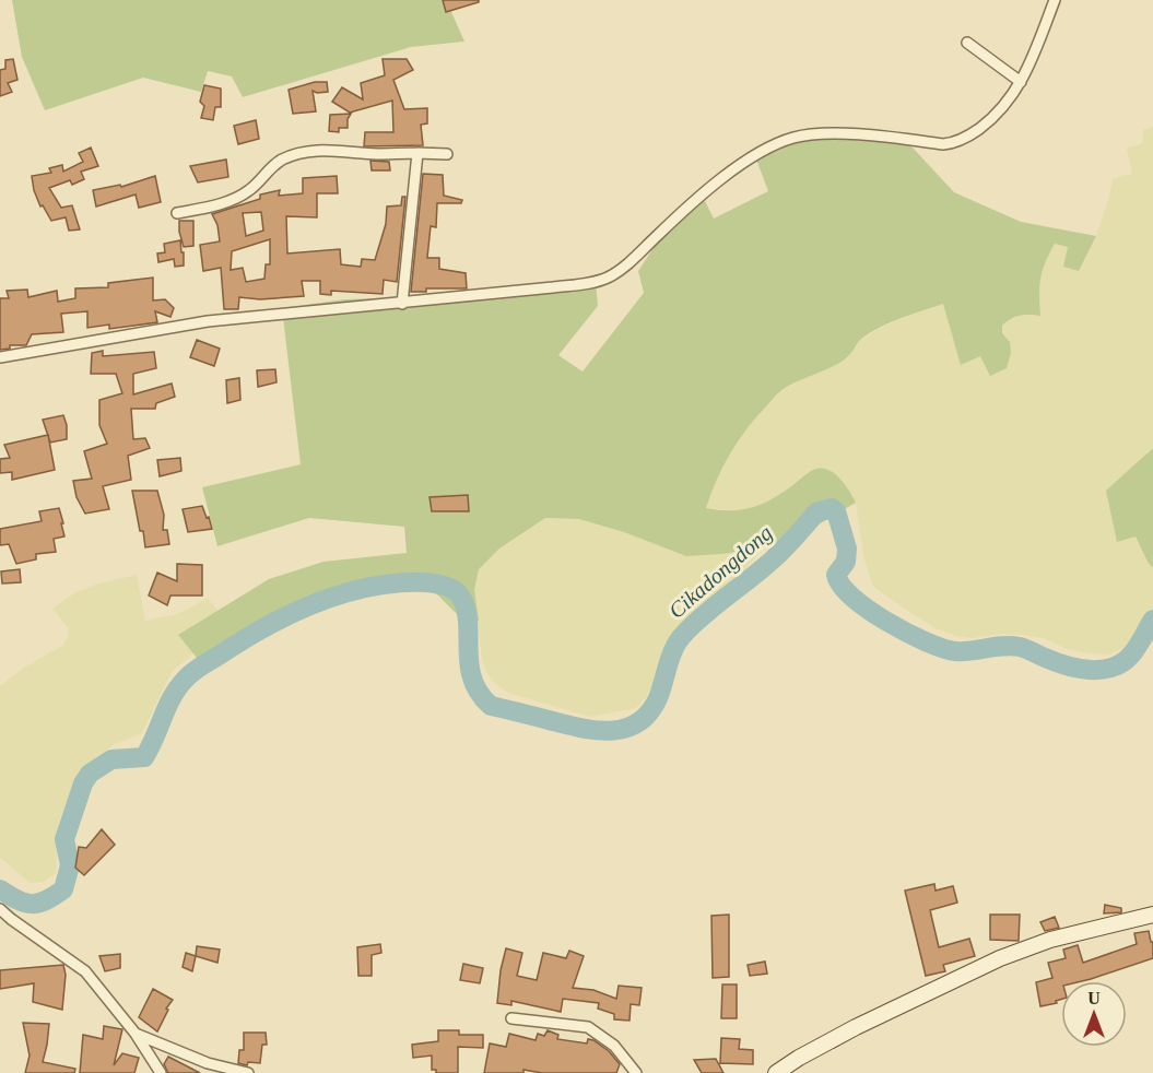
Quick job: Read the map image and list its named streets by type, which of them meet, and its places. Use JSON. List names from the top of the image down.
{
  "water": ["Cikadongdong"],
  "north": "top"
}
